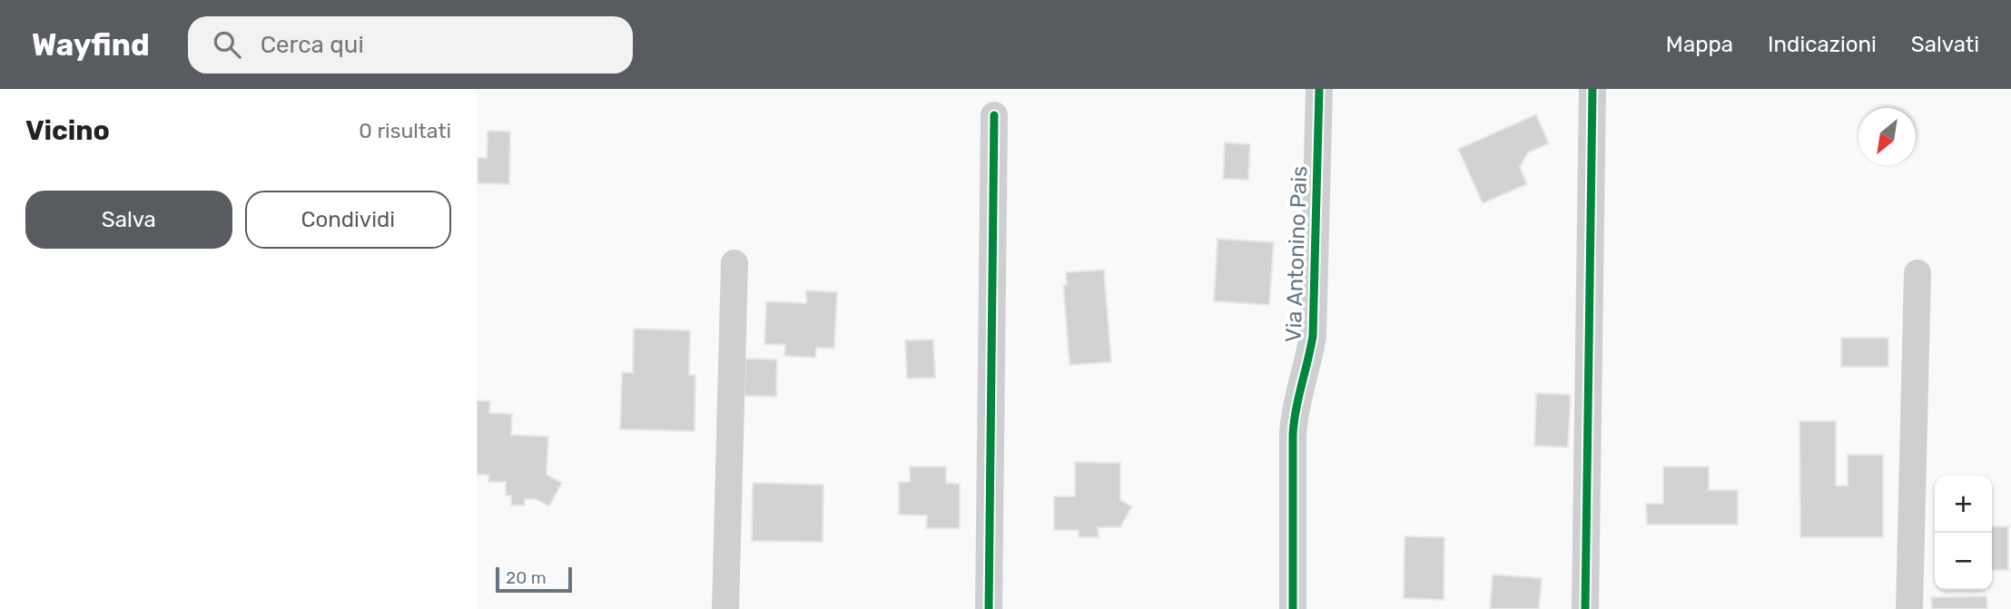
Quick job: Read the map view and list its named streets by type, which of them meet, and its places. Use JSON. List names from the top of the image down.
{
  "streets": {
    "street": ["Via Antonino Pais"]
  },
  "scale_bar": "20 m",
  "north": "bottom left",
  "page": {
    "header": "Wayfind",
    "search": "Cerca qui",
    "nav": ["Mappa", "Indicazioni", "Salvati"],
    "heading": ["Vicino", "0 risultati"],
    "buttons": ["Salva", "Condividi"],
    "map_buttons": ["+", "−"],
    "scale": "20 m"
  }
}
